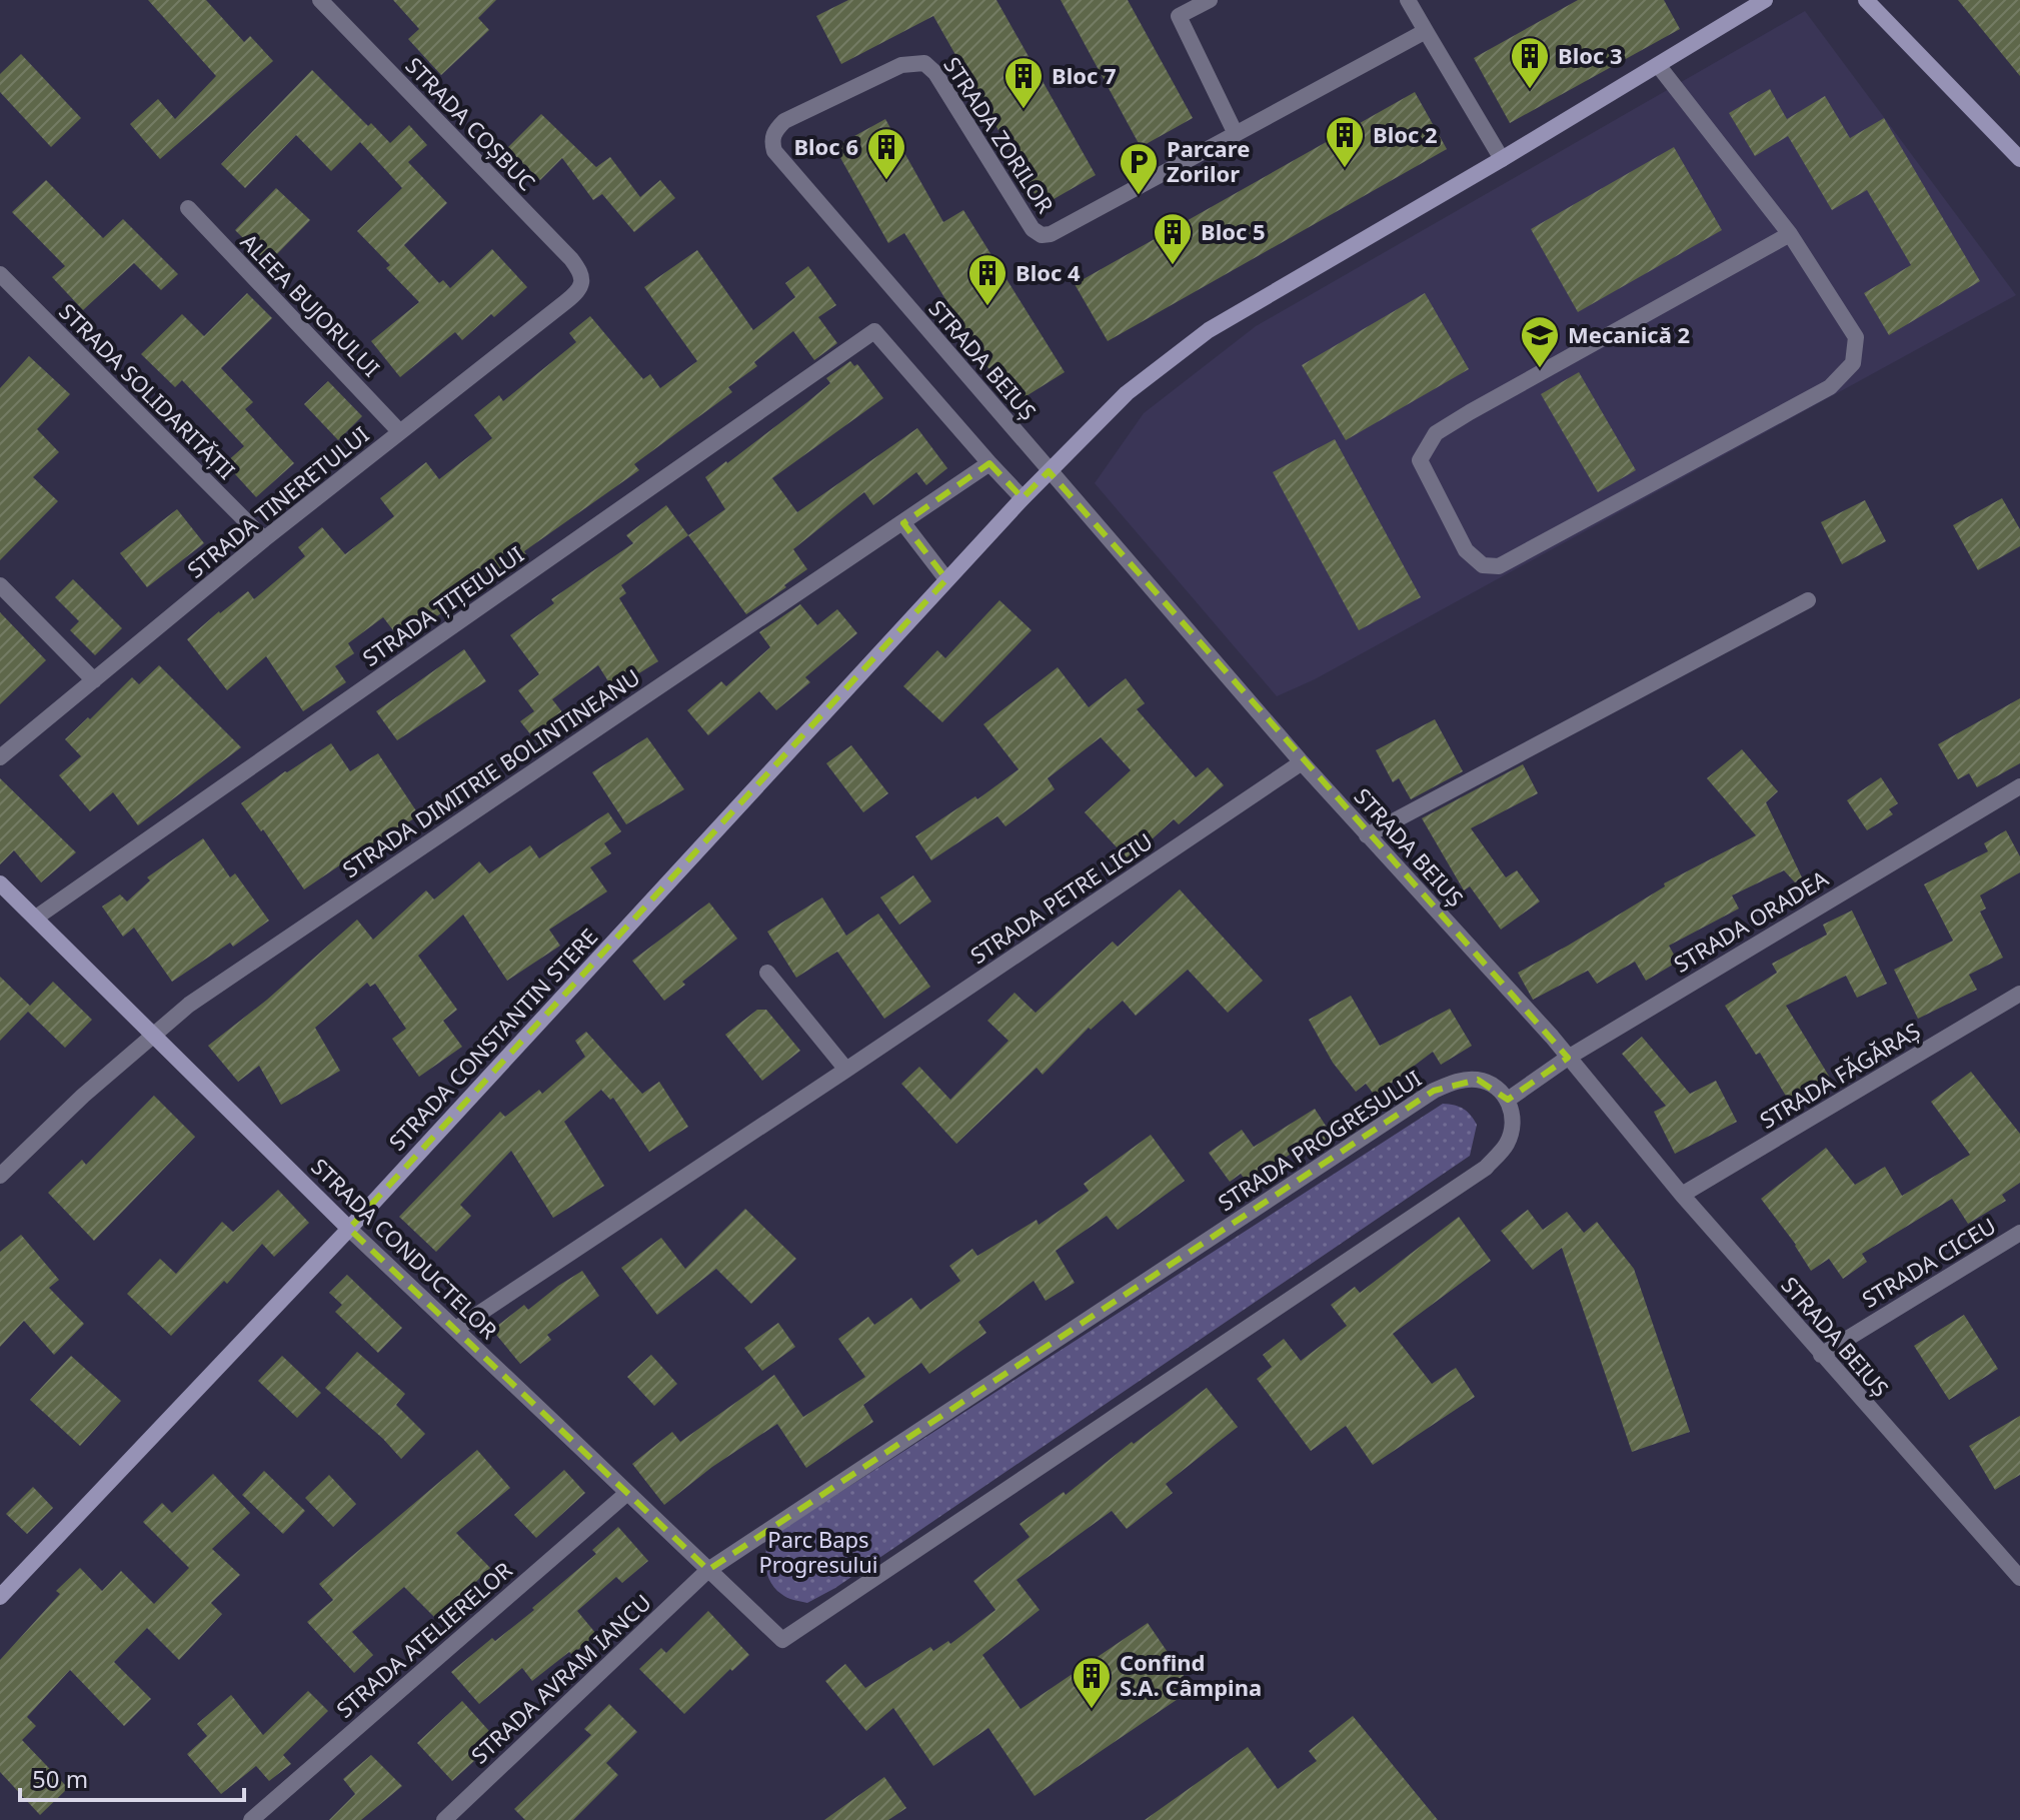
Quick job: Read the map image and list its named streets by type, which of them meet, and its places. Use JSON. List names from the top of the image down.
{
  "streets": {
    "street": [
      "STRADA COȘBUC",
      "STRADA ZORILOR",
      "ALEEA BUJORULUI",
      "STRADA BEIUȘ",
      "STRADA SOLIDARITĂȚII",
      "STRADA TINERETULUI",
      "STRADA ȚIȚEIULUI",
      "STRADA DIMITRIE BOLINTINEANU",
      "STRADA PETRE LICIU",
      "STRADA ORADEA",
      "STRADA CONSTANTIN STERE",
      "STRADA FĂGĂRAȘ",
      "STRADA PROGRESULUI",
      "STRADA CONDUCTELOR",
      "STRADA CICEU",
      "STRADA ATELIERELOR",
      "STRADA AVRAM IANCU"
    ]
  },
  "crossings": [
    ["STRADA COȘBUC", "STRADA TINERETULUI"],
    ["STRADA ZORILOR", "STRADA BEIUȘ"],
    ["ALEEA BUJORULUI", "STRADA TINERETULUI"],
    ["STRADA BEIUȘ", "STRADA PETRE LICIU"],
    ["STRADA BEIUȘ", "STRADA ORADEA"],
    ["STRADA BEIUȘ", "STRADA FĂGĂRAȘ"],
    ["STRADA BEIUȘ", "STRADA CICEU"],
    ["STRADA SOLIDARITĂȚII", "STRADA TINERETULUI"],
    ["STRADA ȚIȚEIULUI", "STRADA DIMITRIE BOLINTINEANU"],
    ["STRADA ȚIȚEIULUI", "STRADA CONDUCTELOR"],
    ["STRADA DIMITRIE BOLINTINEANU", "STRADA CONDUCTELOR"],
    ["STRADA PETRE LICIU", "STRADA CONDUCTELOR"],
    ["STRADA ORADEA", "STRADA PROGRESULUI"],
    ["STRADA ORADEA", "STRADA CONDUCTELOR"],
    ["STRADA CONSTANTIN STERE", "STRADA CONDUCTELOR"],
    ["STRADA PROGRESULUI", "STRADA CONDUCTELOR"],
    ["STRADA PROGRESULUI", "STRADA AVRAM IANCU"],
    ["STRADA CONDUCTELOR", "STRADA ATELIERELOR"],
    ["STRADA CONDUCTELOR", "STRADA AVRAM IANCU"]
  ],
  "parks": ["Parc Baps Progresului"],
  "places": {
    "building": [
      "Bloc 3",
      "Bloc 7",
      "Bloc 2",
      "Bloc 6",
      "Bloc 5",
      "Bloc 4",
      "Confind S.A. Câmpina"
    ],
    "parking": ["Parcare Zorilor"],
    "school or university": ["Mecanică 2"]
  },
  "scale_bar": "50 m"
}
